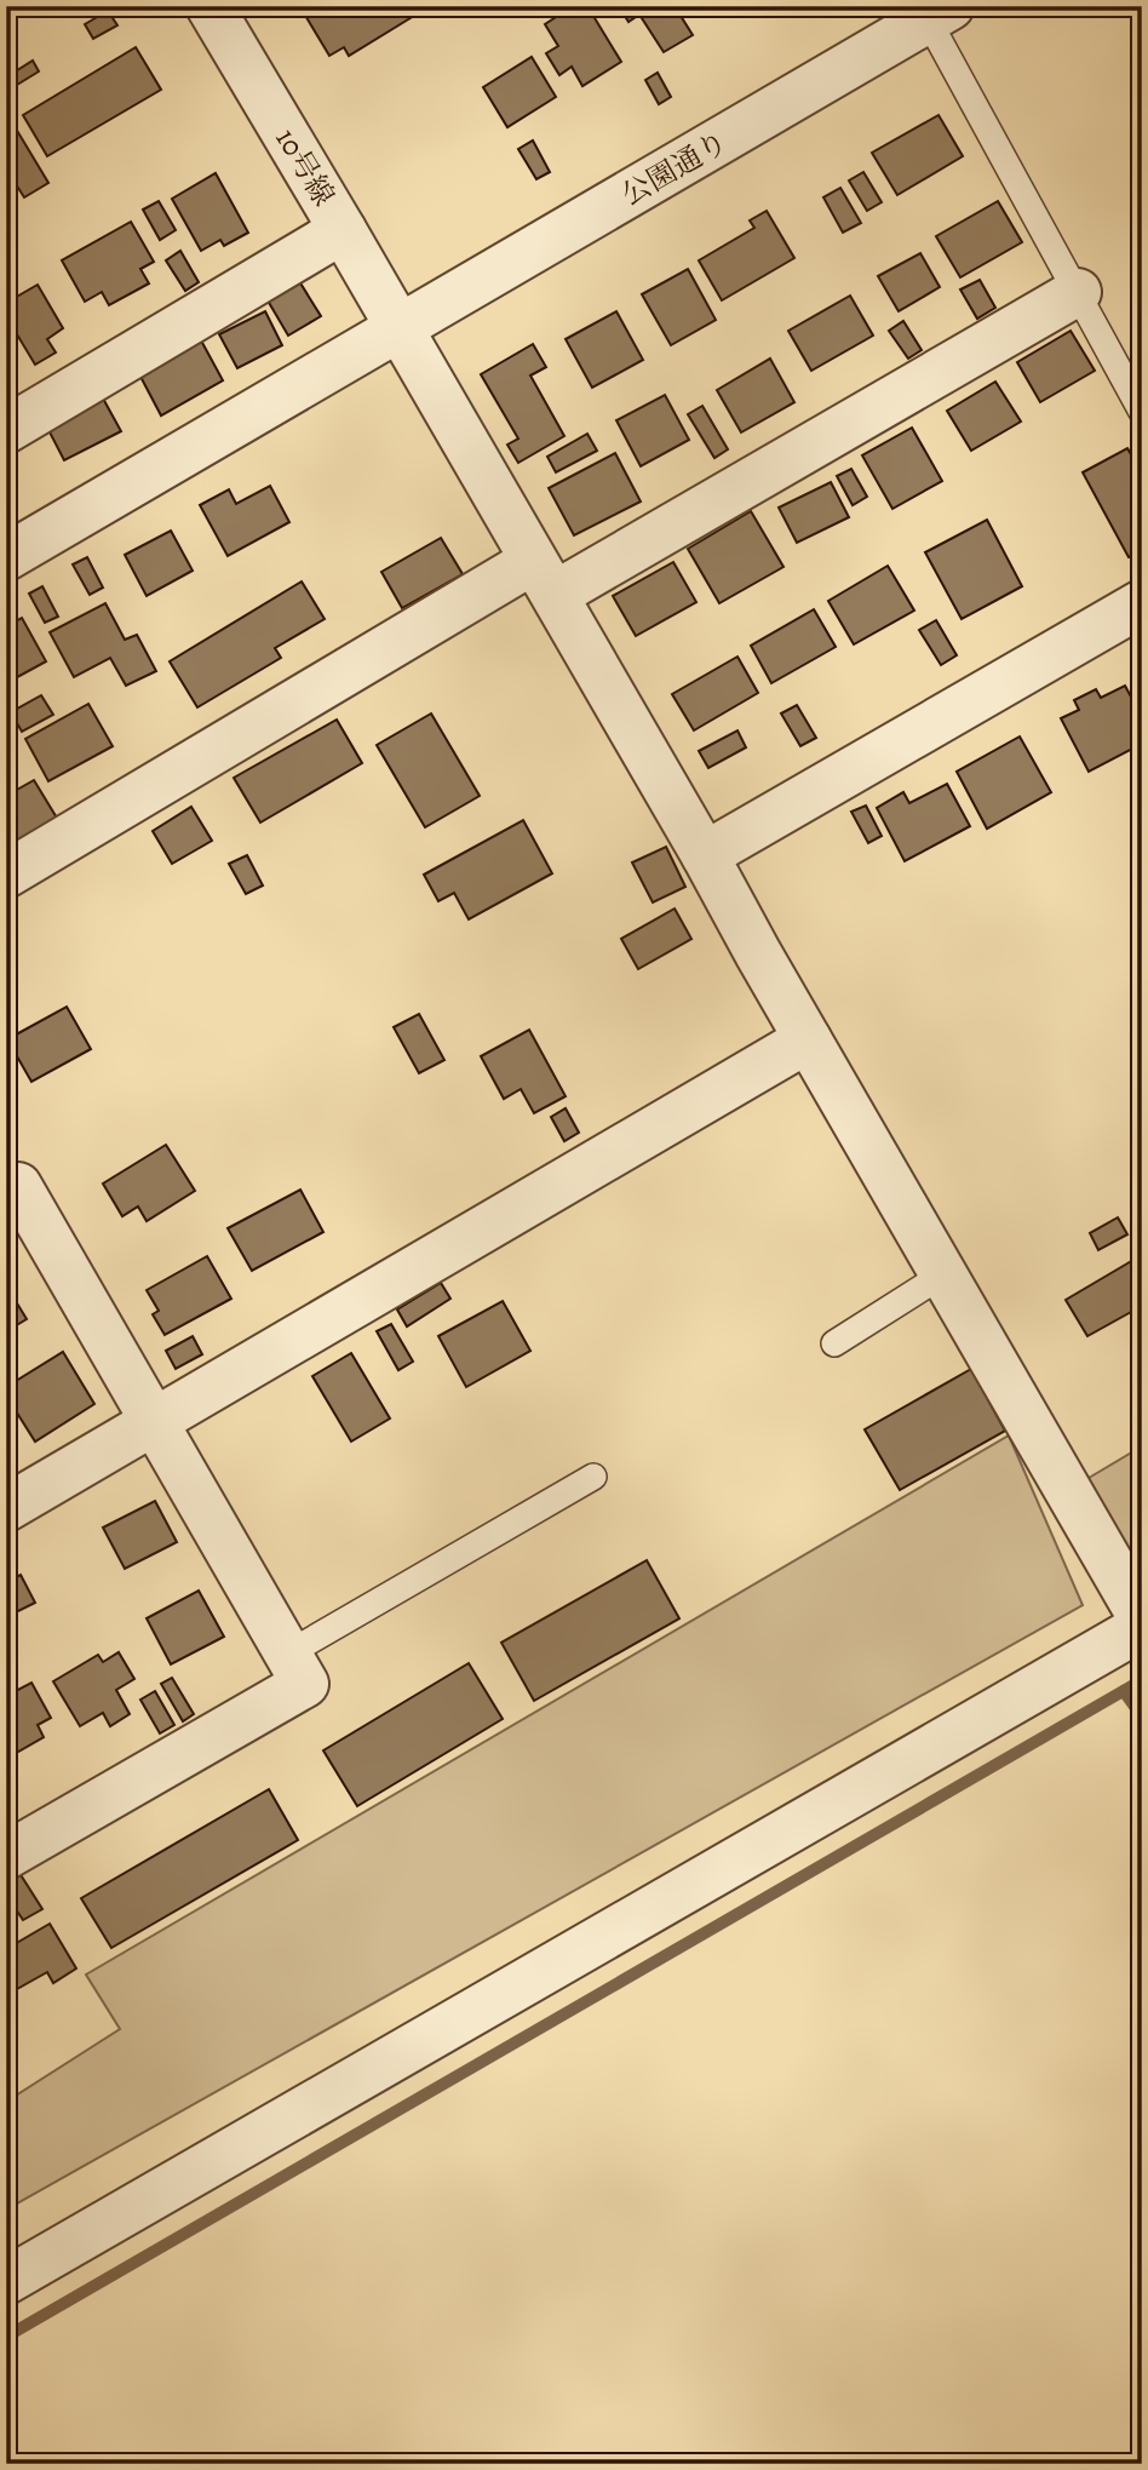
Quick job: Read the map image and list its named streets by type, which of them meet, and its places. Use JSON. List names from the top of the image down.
{
  "streets": {
    "street": ["10号線", "公園通り"]
  },
  "crossings": [
    ["10号線", "公園通り"]
  ]
}
